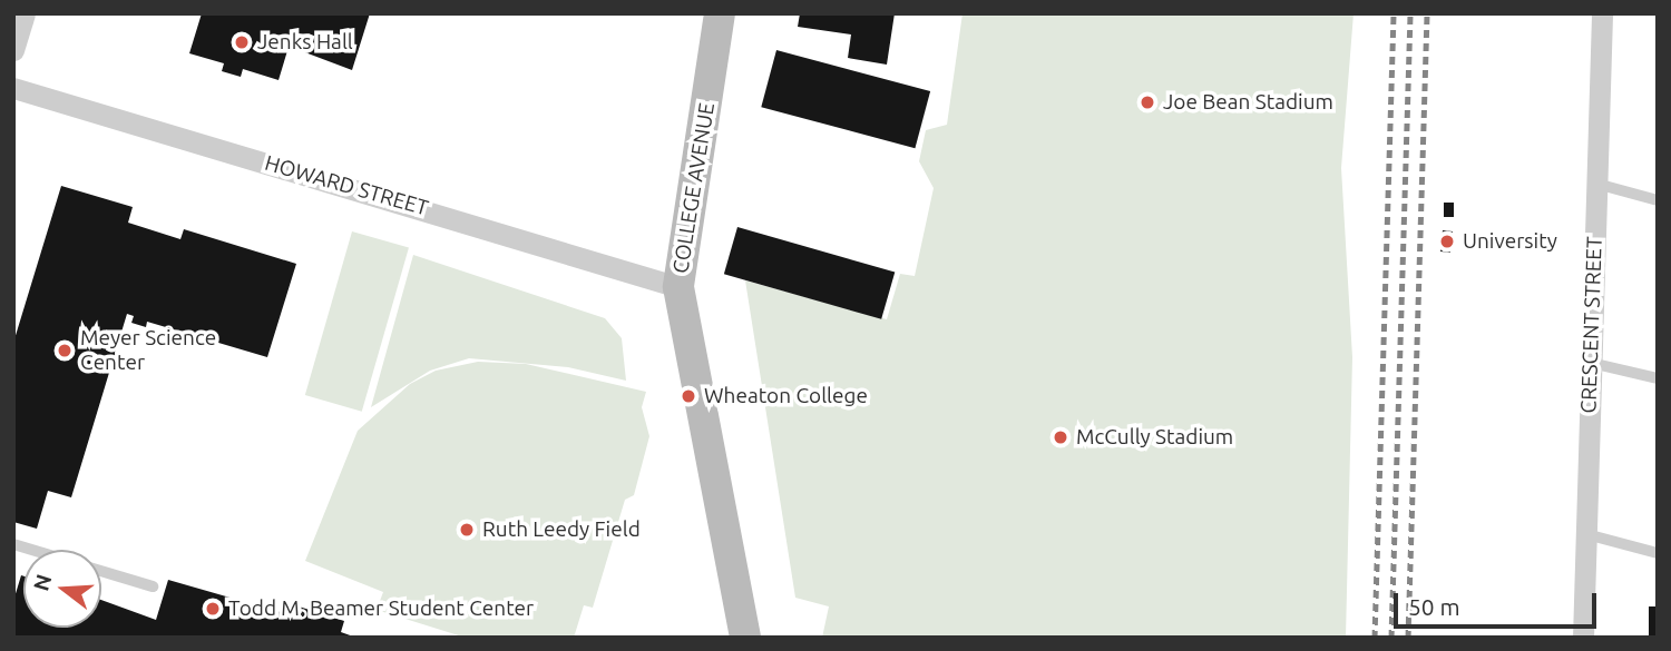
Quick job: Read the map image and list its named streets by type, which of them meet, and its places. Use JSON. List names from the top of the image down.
{
  "streets": {
    "street": ["HOWARD STREET", "COLLEGE AVENUE", "CRESCENT STREET"]
  },
  "crossings": [
    ["HOWARD STREET", "COLLEGE AVENUE"]
  ],
  "places": [
    "Jenks Hall",
    "Joe Bean Stadium",
    "University",
    "Meyer Science Center",
    "Wheaton College",
    "McCully Stadium",
    "Ruth Leedy Field",
    "Todd M. Beamer Student Center"
  ],
  "scale_bar": "50 m",
  "north": "left"
}
